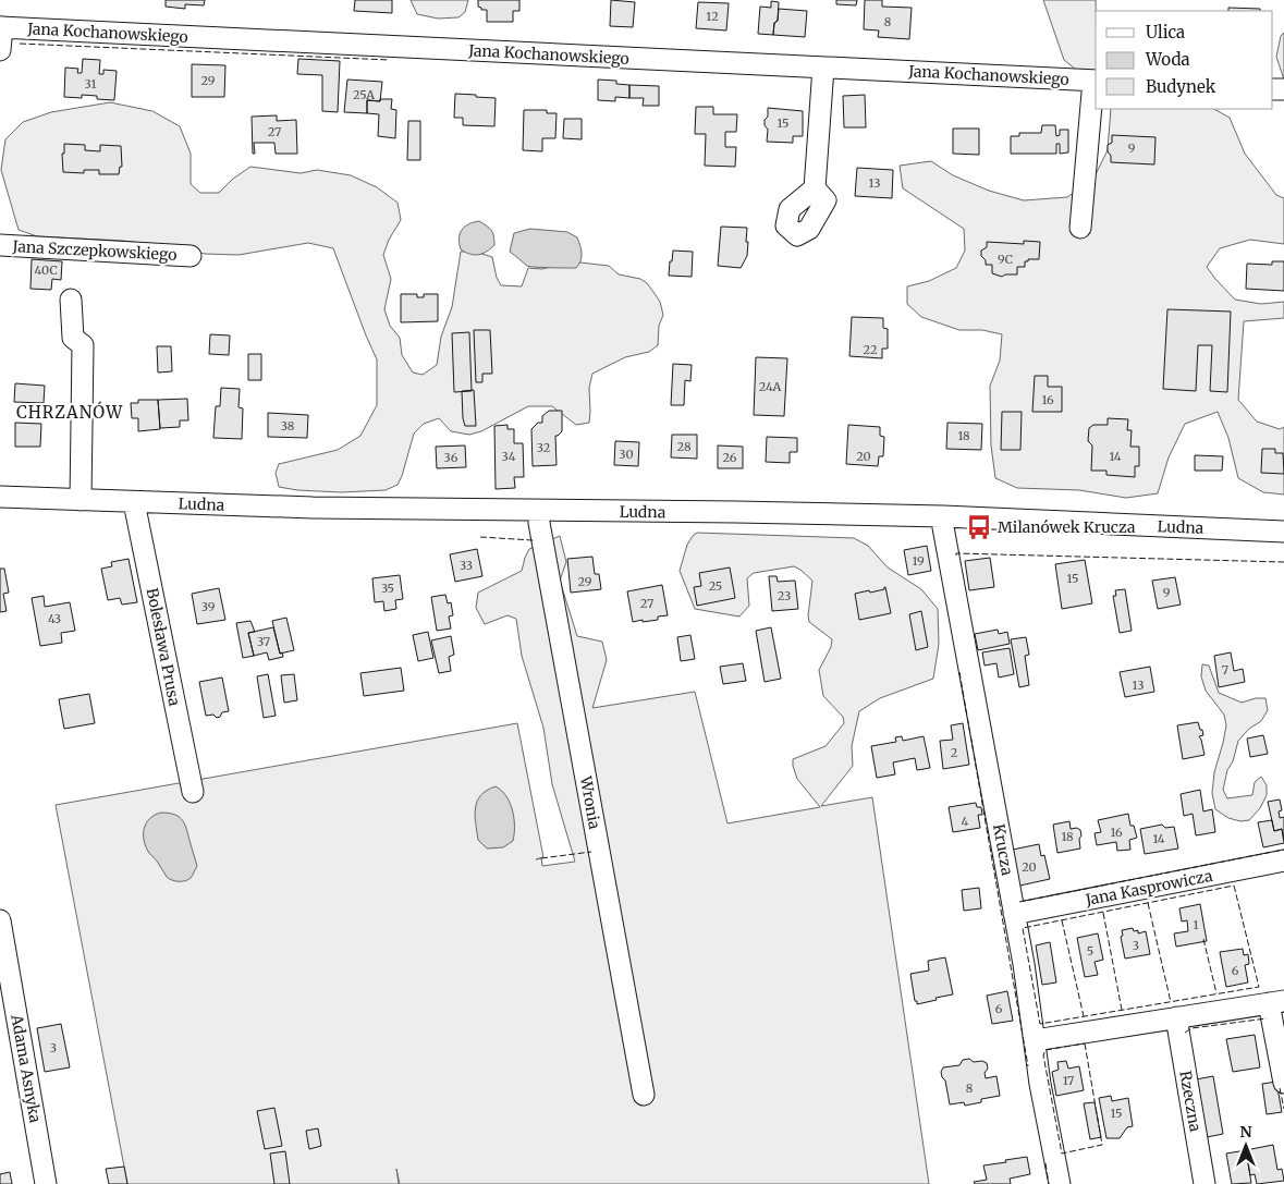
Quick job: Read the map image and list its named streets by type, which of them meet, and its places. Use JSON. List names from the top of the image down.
{
  "streets": {
    "street": [
      "Jana Kochanowskiego",
      "Jana Szczepkowskiego",
      "Ludna",
      "Bolesława Prusa",
      "Wronia",
      "Krucza",
      "Jana Kasprowicza",
      "Adama Asnyka",
      "Rzeczna"
    ]
  },
  "crossings": [
    ["Ludna", "Bolesława Prusa"],
    ["Ludna", "Wronia"],
    ["Ludna", "Krucza"],
    ["Krucza", "Jana Kasprowicza"]
  ],
  "districts": ["CHRZANÓW"],
  "places": {
    "bus stop": ["Milanówek Krucza"]
  },
  "house_numbers": [
    "12",
    "8",
    "29",
    "31",
    "25A",
    "15",
    "27",
    "9",
    "13",
    "9C",
    "40C",
    "22",
    "24A",
    "16",
    "38",
    "18",
    "28",
    "32",
    "30",
    "34",
    "20",
    "14",
    "36",
    "26",
    "19",
    "33",
    "15",
    "29",
    "25",
    "35",
    "9",
    "23",
    "27",
    "39",
    "43",
    "37",
    "7",
    "13",
    "2",
    "4",
    "16",
    "18",
    "14",
    "20",
    "1",
    "3",
    "5",
    "6",
    "6",
    "3",
    "17",
    "8",
    "15"
  ],
  "legend": ["Ulica", "Woda", "Budynek"],
  "north": "top"
}
